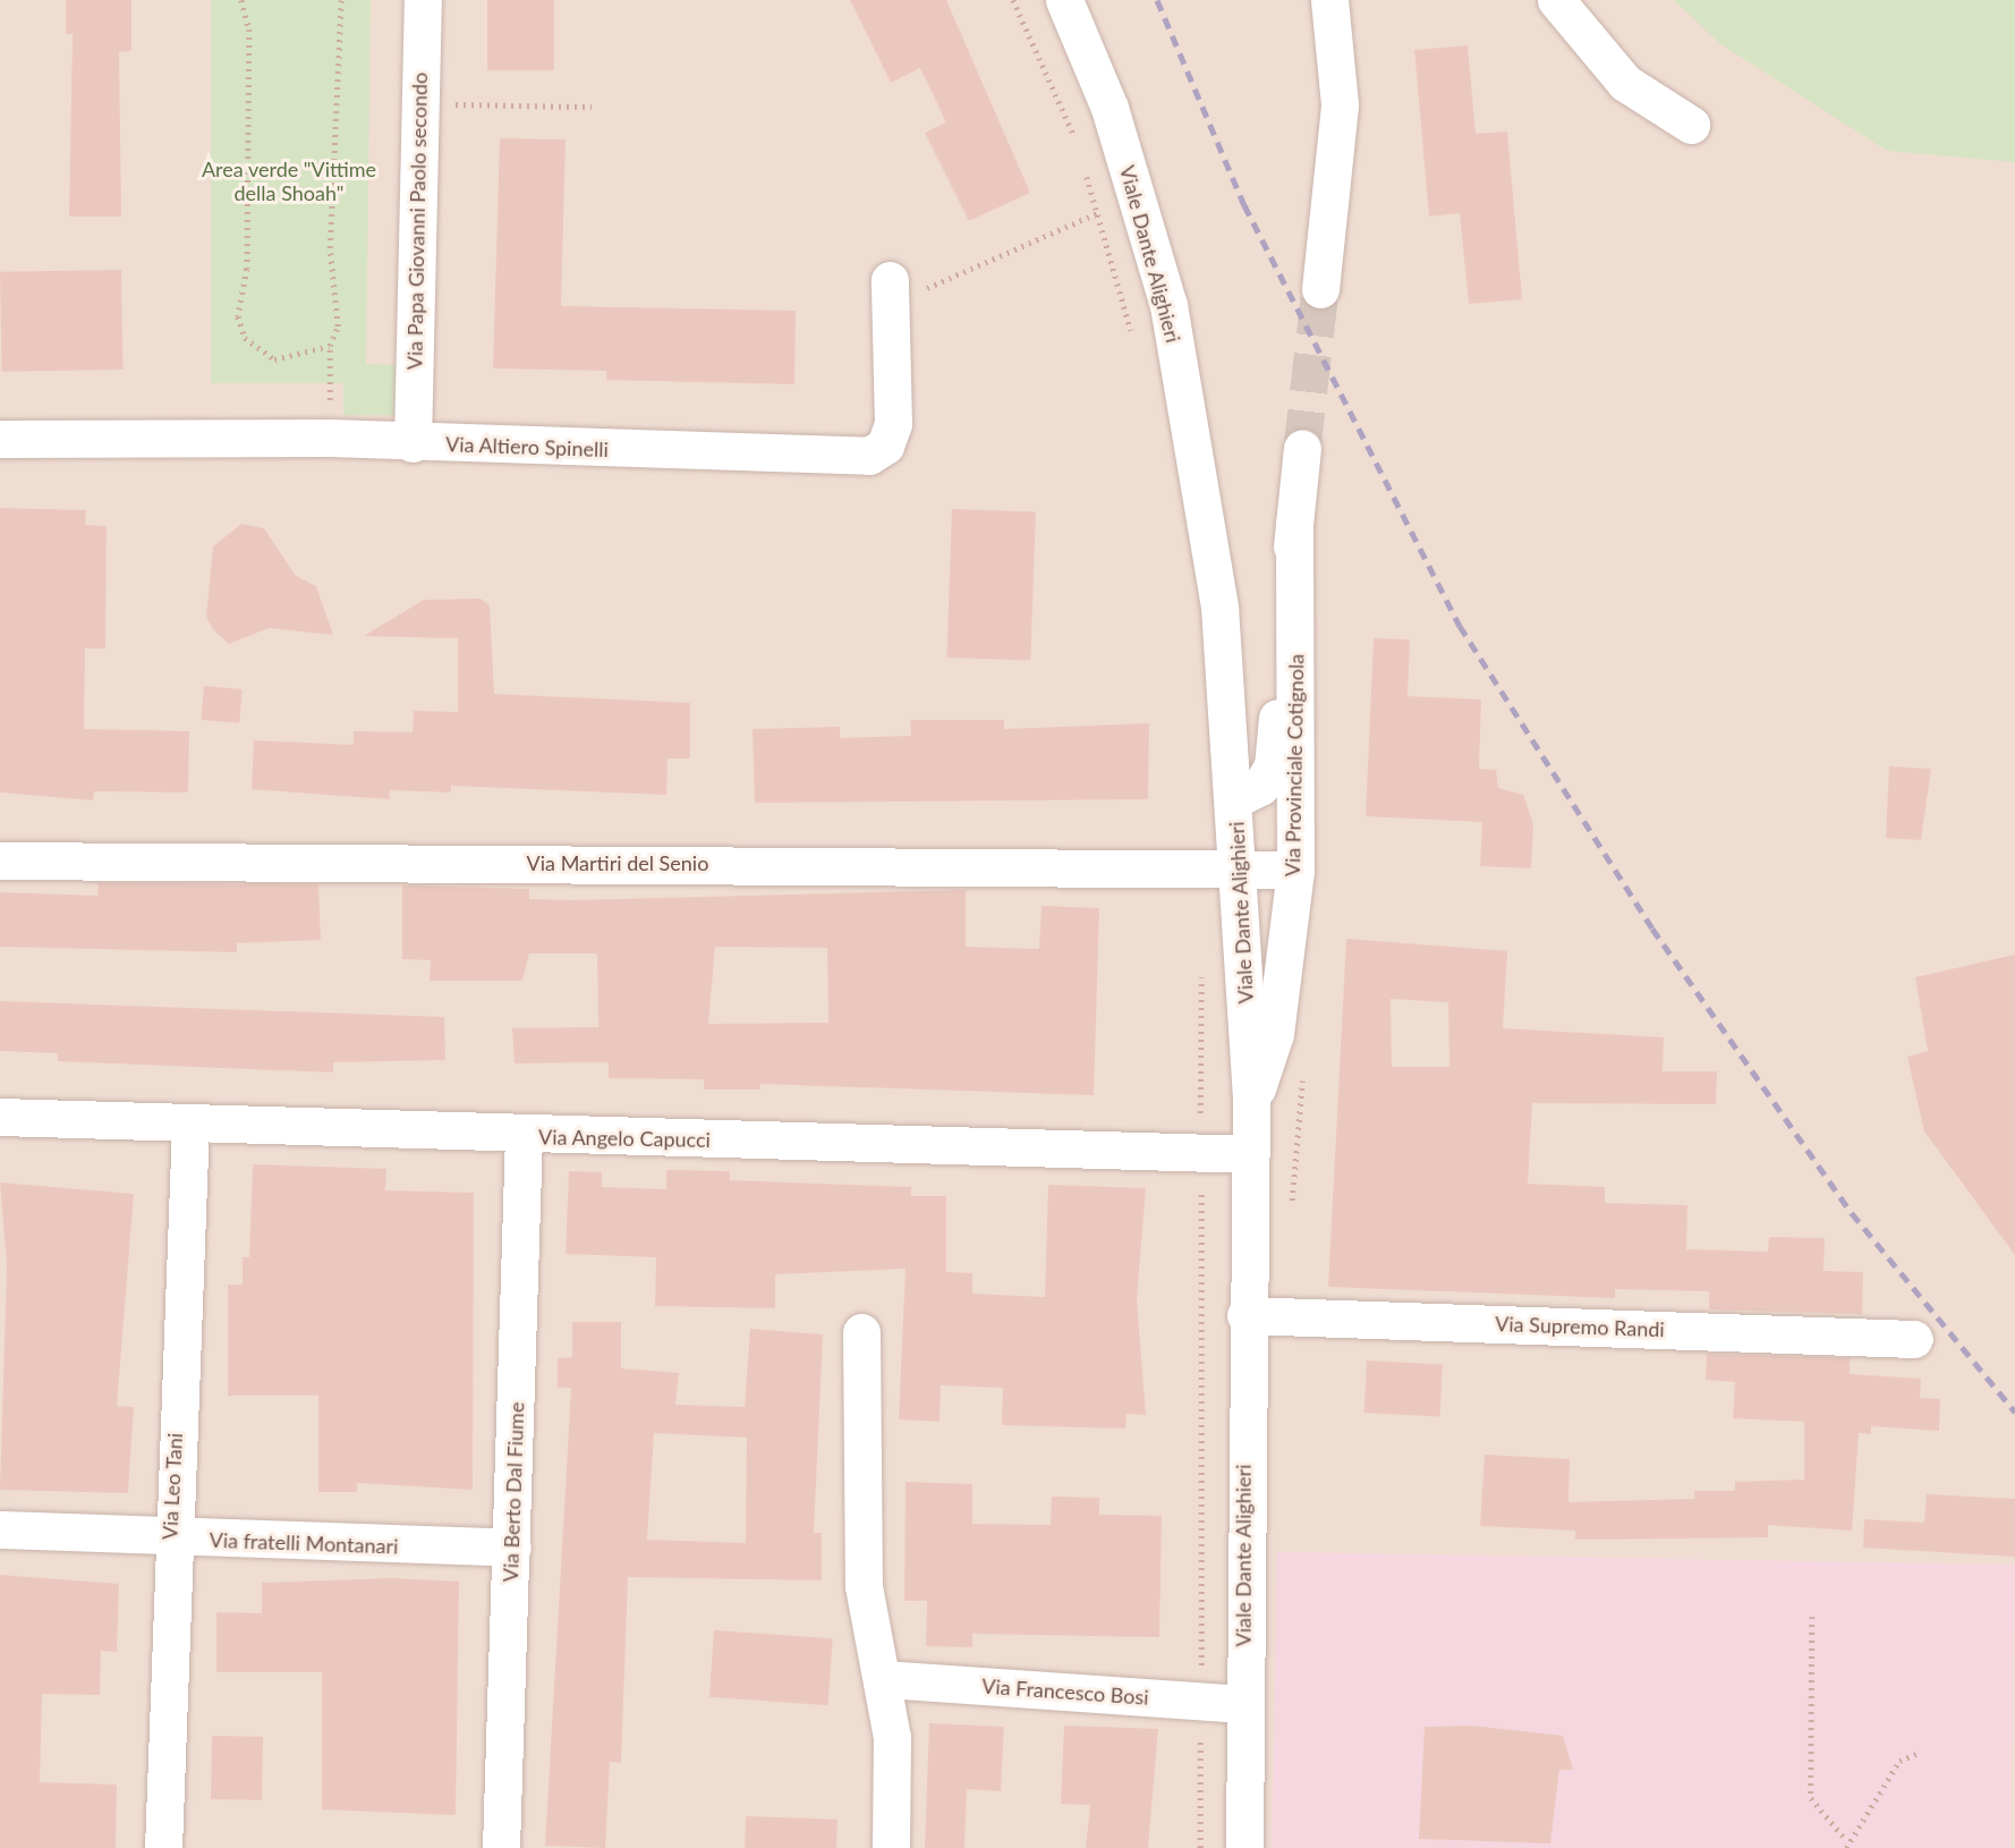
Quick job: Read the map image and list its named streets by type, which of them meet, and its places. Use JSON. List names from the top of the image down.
{
  "streets": {
    "street": [
      "Via Papa Giovanni Paolo secondo",
      "Viale Dante Alighieri",
      "Via Altiero Spinelli",
      "Via Provinciale Cotignola",
      "Via Martiri del Senio",
      "Via Angelo Capucci",
      "Via Supremo Randi",
      "Via Leo Tani",
      "Via Berto Dal Fiume",
      "Via fratelli Montanari",
      "Via Francesco Bosi"
    ]
  },
  "crossings": [
    ["Via Papa Giovanni Paolo secondo", "Via Altiero Spinelli"],
    ["Viale Dante Alighieri", "Via Provinciale Cotignola"],
    ["Viale Dante Alighieri", "Via Martiri del Senio"],
    ["Viale Dante Alighieri", "Via Angelo Capucci"],
    ["Viale Dante Alighieri", "Via Supremo Randi"],
    ["Viale Dante Alighieri", "Via Francesco Bosi"],
    ["Via Provinciale Cotignola", "Via Martiri del Senio"],
    ["Via Angelo Capucci", "Via Leo Tani"],
    ["Via Angelo Capucci", "Via Berto Dal Fiume"],
    ["Via Leo Tani", "Via fratelli Montanari"],
    ["Via Berto Dal Fiume", "Via fratelli Montanari"]
  ],
  "parks": ["Area verde \"Vittime della Shoah\""]
}
